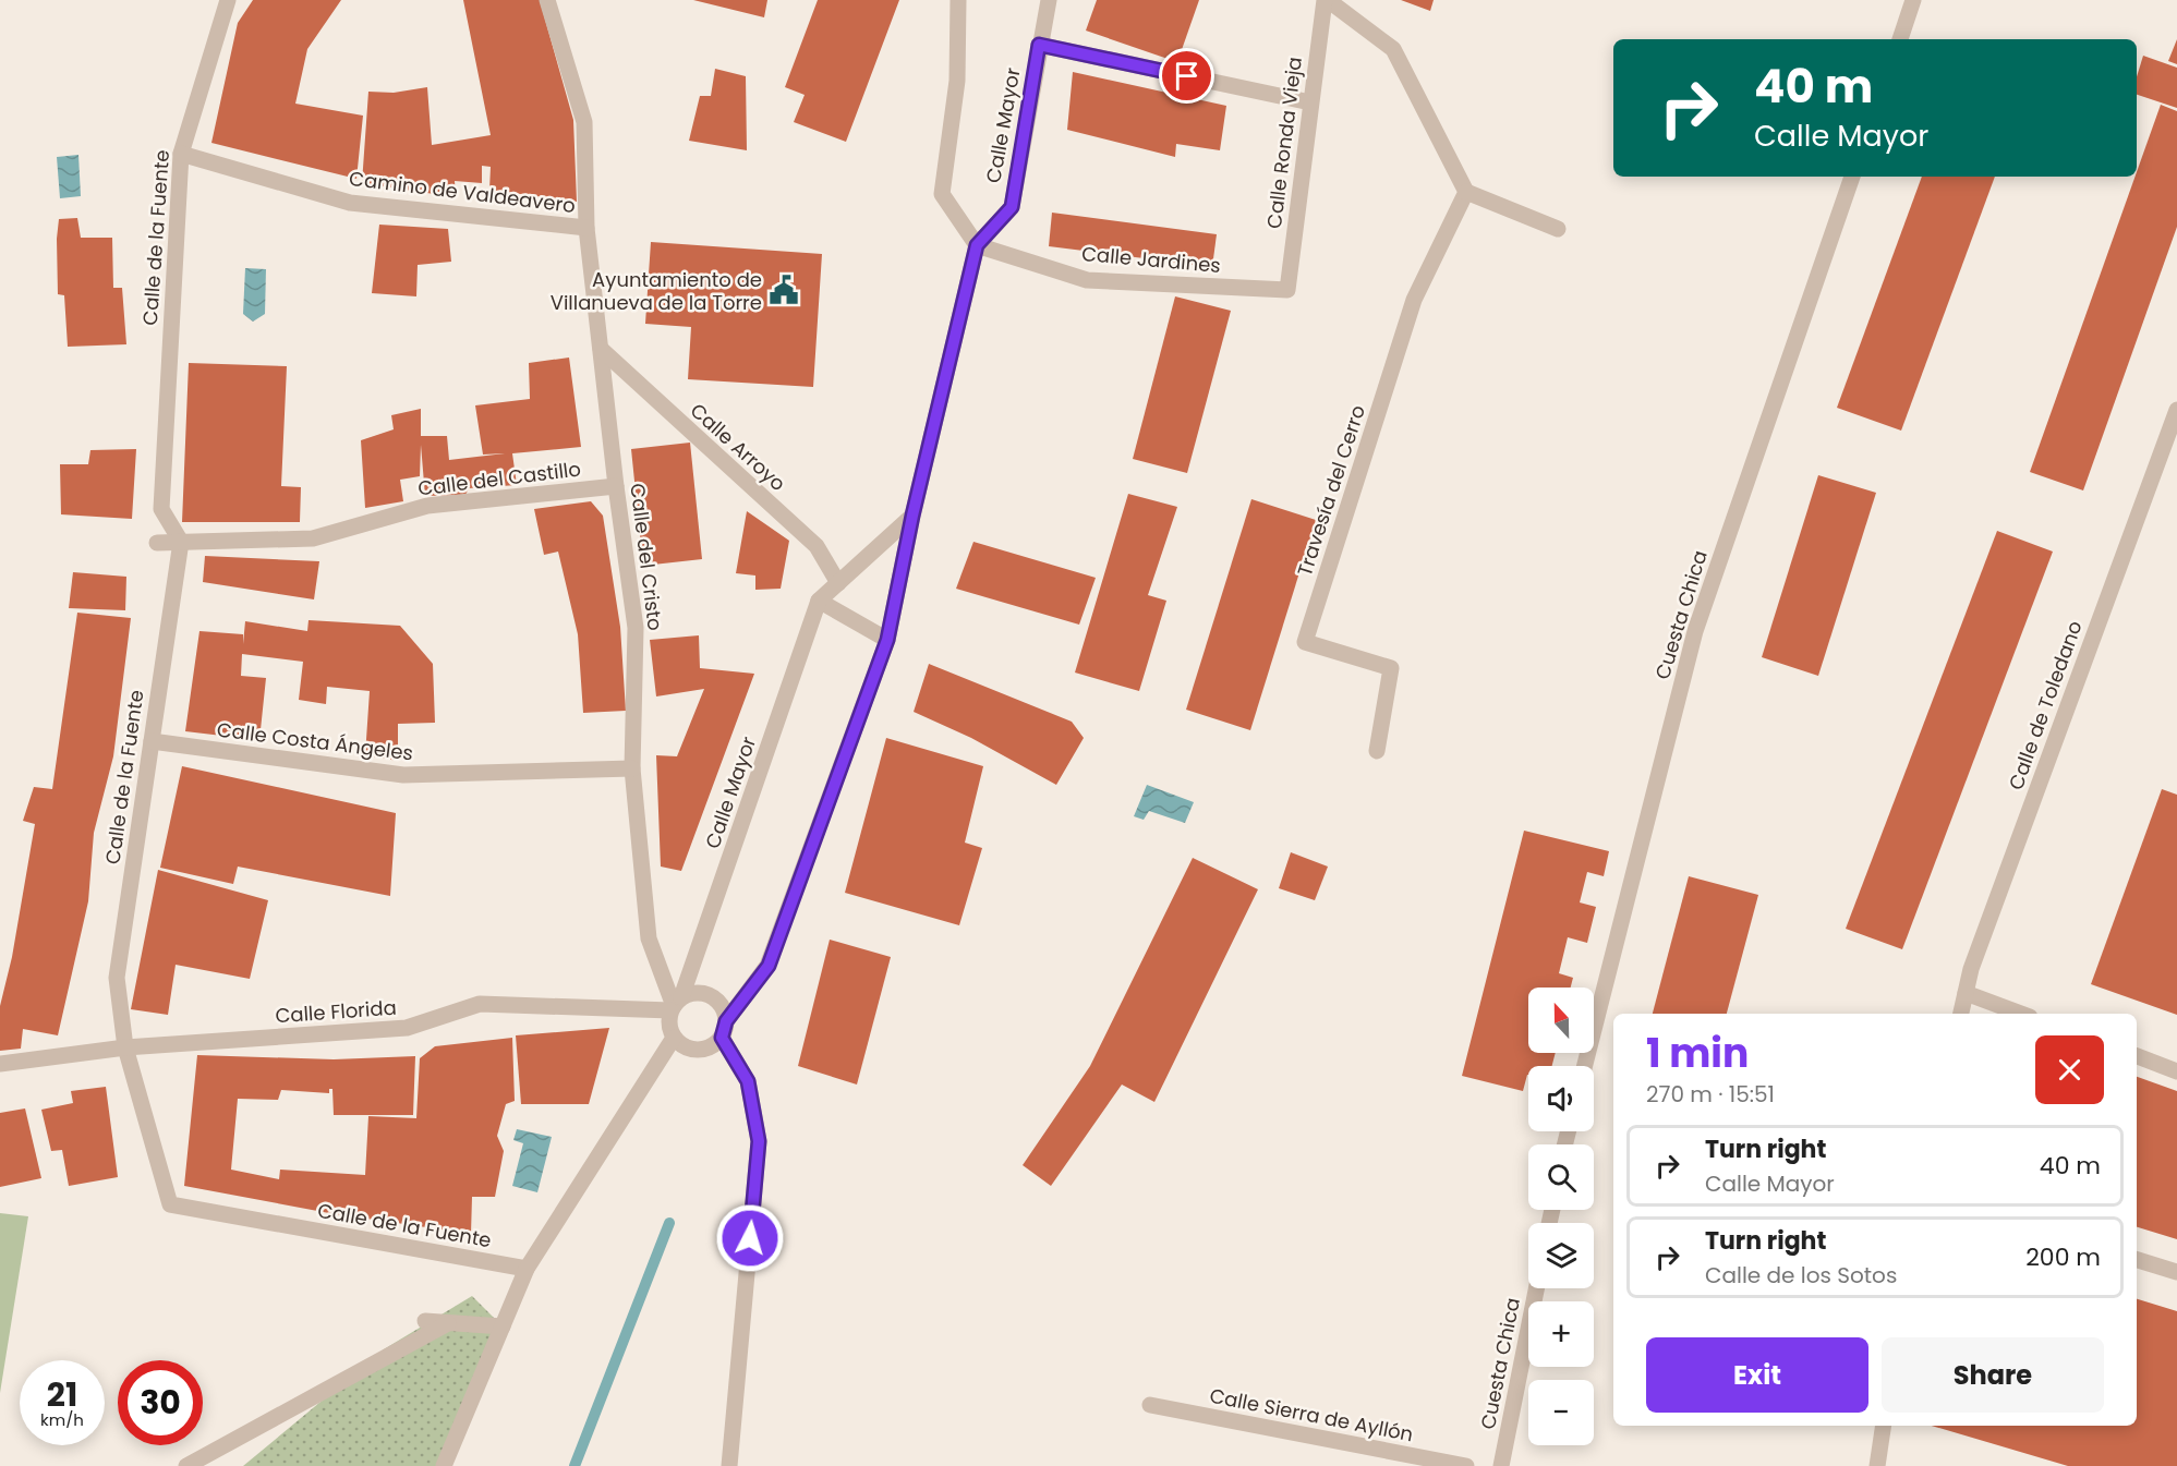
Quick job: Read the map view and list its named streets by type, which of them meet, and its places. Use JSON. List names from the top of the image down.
{
  "streets": {
    "street": [
      "Calle Mayor",
      "Calle Ronda Vieja",
      "Camino de Valdeavero",
      "Calle de la Fuente",
      "Calle Jardines",
      "Calle Arroyo",
      "Calle del Castillo",
      "Travesía del Cerro",
      "Calle del Cristo",
      "Cuesta Chica",
      "Calle de Toledano",
      "Calle Costa Ángeles",
      "Calle Florida",
      "Calle Sierra de Ayllón"
    ]
  },
  "crossings": [
    ["Calle Mayor", "Calle Jardines"],
    ["Calle Mayor", "Calle del Cristo"],
    ["Calle Mayor", "Calle Florida"],
    ["Calle Ronda Vieja", "Calle Jardines"],
    ["Camino de Valdeavero", "Calle de la Fuente"],
    ["Camino de Valdeavero", "Calle del Cristo"],
    ["Calle de la Fuente", "Calle del Castillo"],
    ["Calle de la Fuente", "Calle Costa Ángeles"],
    ["Calle de la Fuente", "Calle Florida"],
    ["Calle Arroyo", "Calle del Cristo"],
    ["Calle del Castillo", "Calle del Cristo"],
    ["Calle del Cristo", "Calle Costa Ángeles"],
    ["Calle del Cristo", "Calle Florida"]
  ],
  "places": {
    "public building": ["Ayuntamiento de Villanueva de la Torre"]
  },
  "north": "top",
  "page": {
    "turn": ["40 m", "Calle Mayor"],
    "map_buttons": ["+", "−"],
    "heading": ["1 min", "270 m · 15:51"],
    "list": [
      {
        "name": "Turn right",
        "note": "Calle Mayor",
        "value": "40 m"
      },
      {
        "name": "Turn right",
        "note": "Calle de los Sotos",
        "value": "200 m"
      }
    ],
    "buttons": ["Exit", "Share"],
    "speed": "21 km/h",
    "limit": "30"
  }
}
